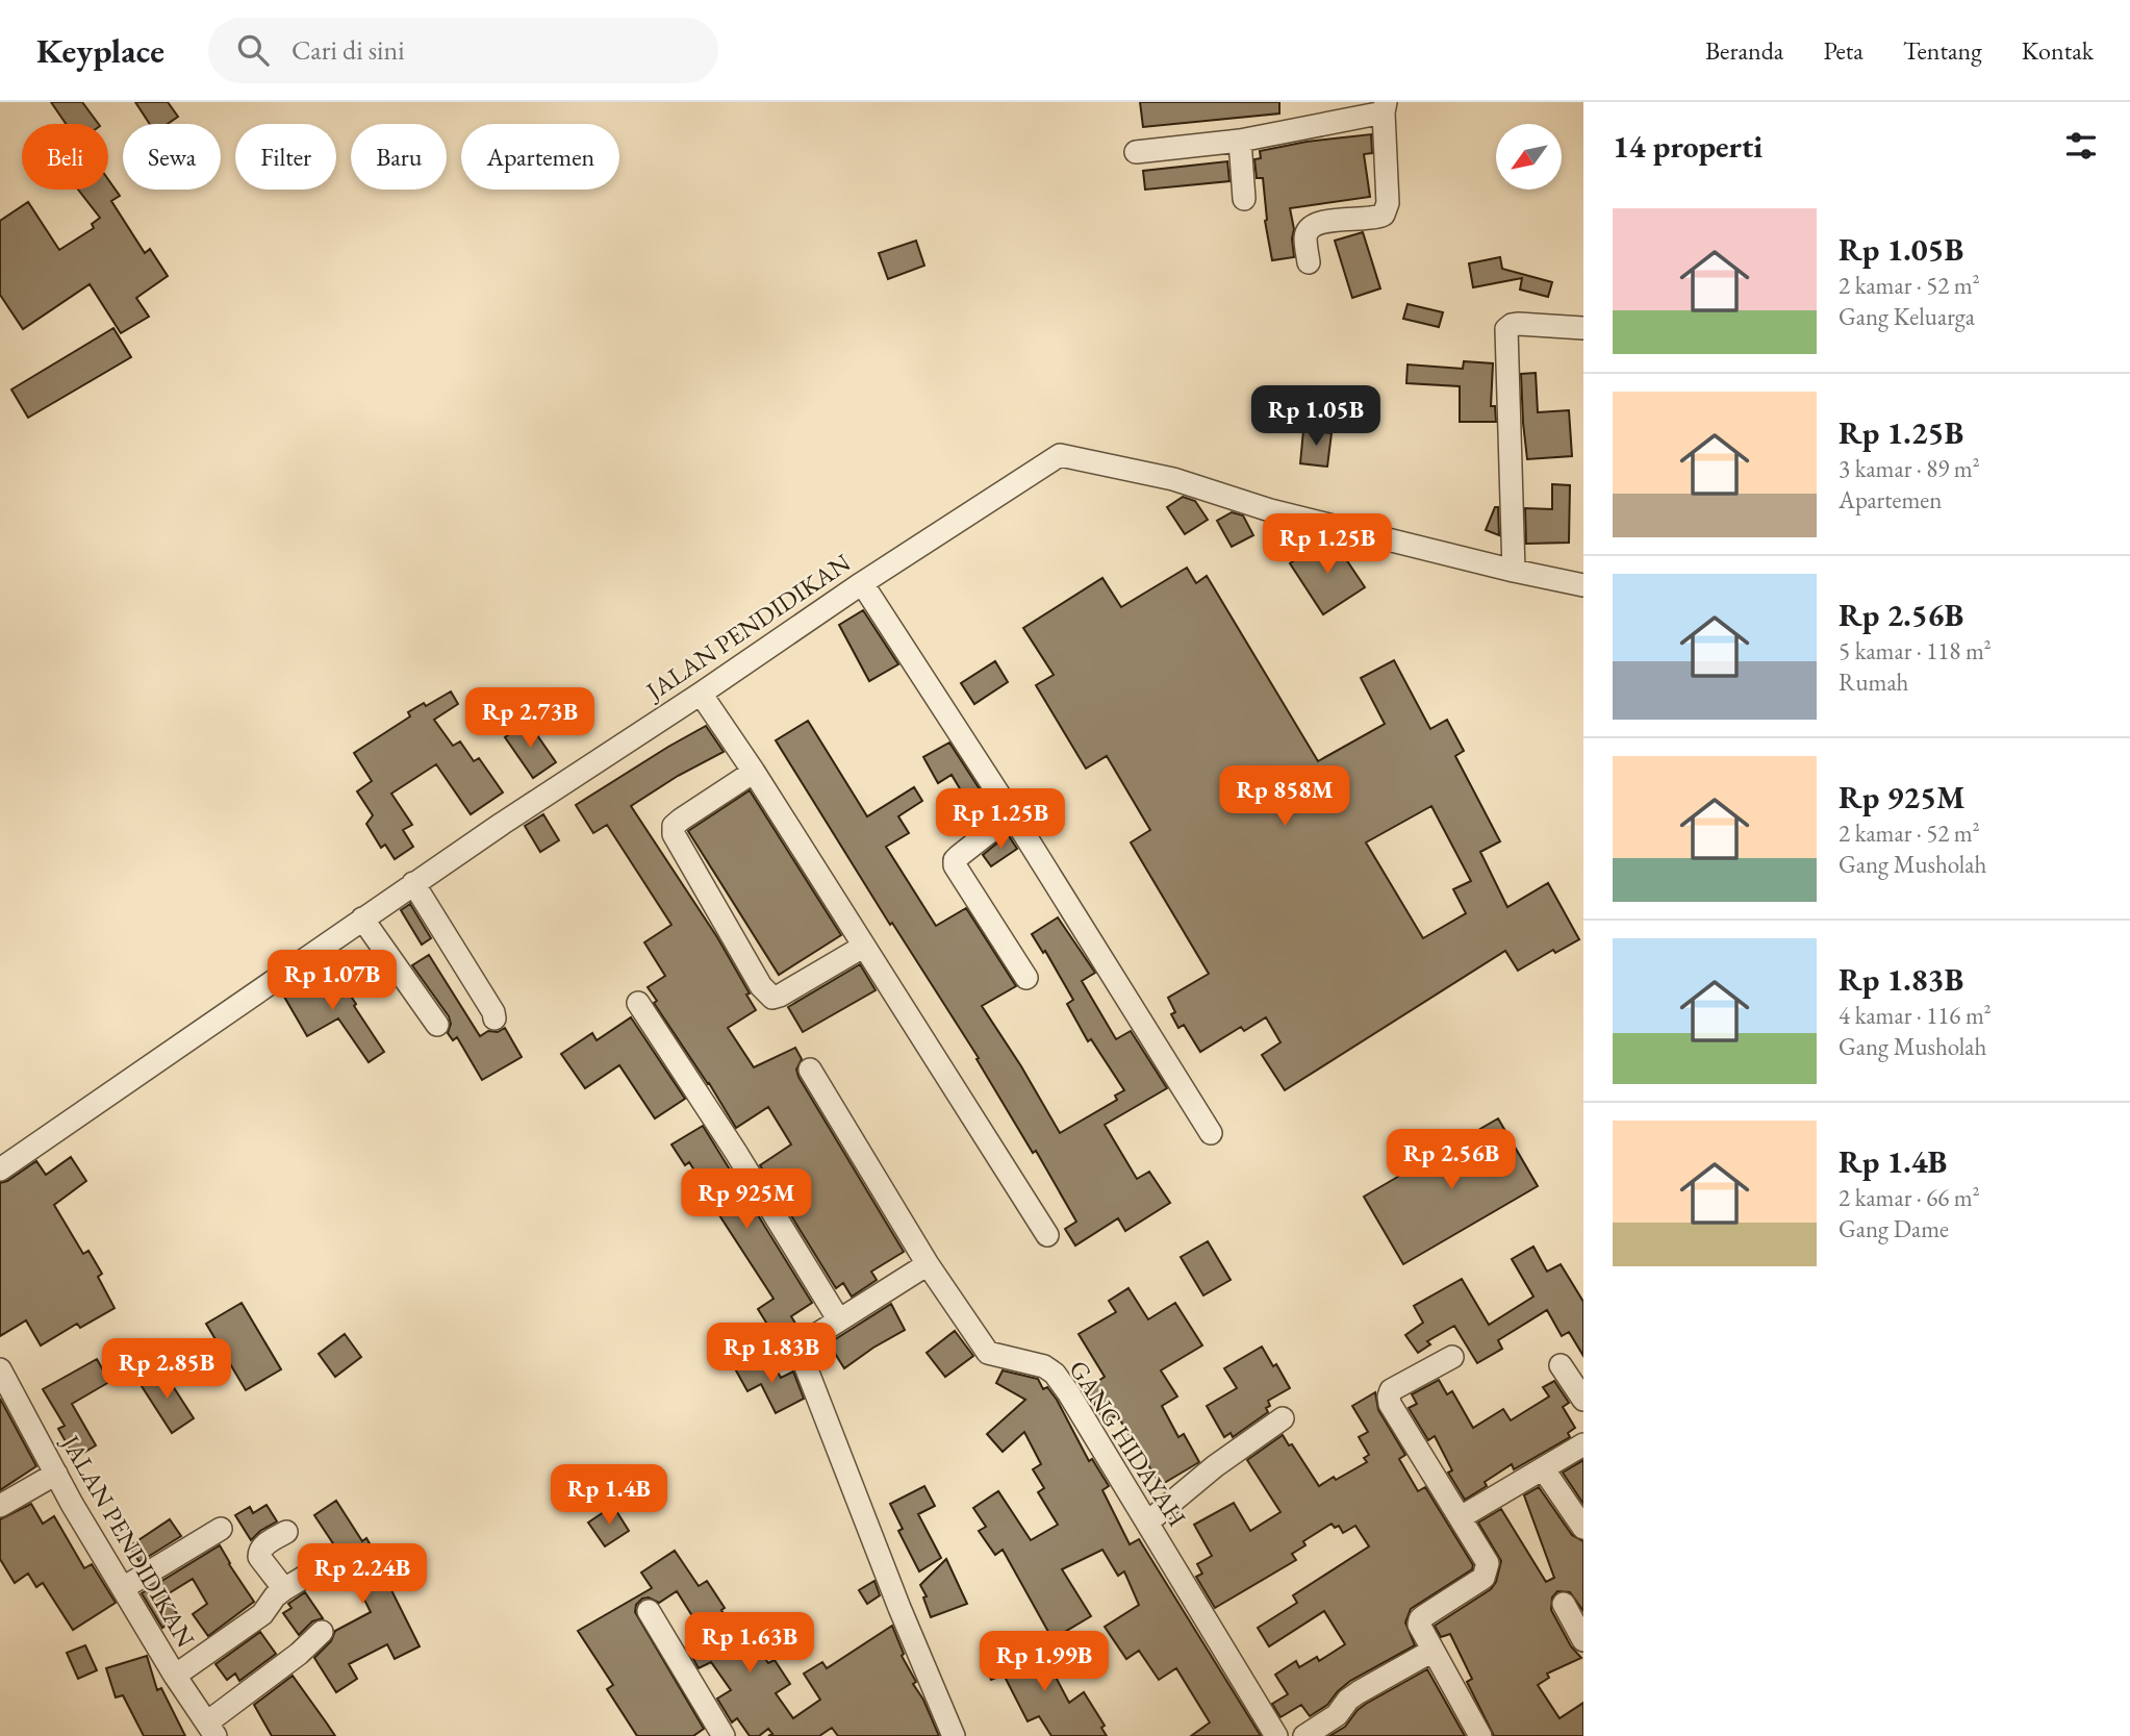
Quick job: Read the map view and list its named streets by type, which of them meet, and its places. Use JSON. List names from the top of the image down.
{
  "streets": {
    "street": ["JALAN PENDIDIKAN", "GANG HIDAYAH"]
  },
  "north": "bottom left",
  "page": {
    "header": "Keyplace",
    "search": "Cari di sini",
    "nav": [
      "Beranda",
      "Peta",
      "Tentang",
      "Kontak"
    ],
    "heading": "14 properti",
    "chip": [
      "Beli",
      "Sewa",
      "Filter",
      "Baru",
      "Apartemen"
    ],
    "list": [
      {
        "name": "Rp 1.05B",
        "note": "2 kamar · 52 m² · Gang Keluarga"
      },
      {
        "name": "Rp 1.25B",
        "note": "3 kamar · 89 m² · Apartemen"
      },
      {
        "name": "Rp 2.56B",
        "note": "5 kamar · 118 m² · Rumah"
      },
      {
        "name": "Rp 925M",
        "note": "2 kamar · 52 m² · Gang Musholah"
      },
      {
        "name": "Rp 1.83B",
        "note": "4 kamar · 116 m² · Gang Musholah"
      },
      {
        "name": "Rp 1.4B",
        "note": "2 kamar · 66 m² · Gang Dame"
      }
    ],
    "price": [
      "Rp 1.05B",
      "Rp 1.25B",
      "Rp 2.73B",
      "Rp 858M",
      "Rp 1.25B",
      "Rp 1.07B",
      "Rp 2.56B",
      "Rp 925M",
      "Rp 1.83B",
      "Rp 2.85B",
      "Rp 1.4B",
      "Rp 2.24B",
      "Rp 1.63B",
      "Rp 1.99B"
    ]
  }
}
